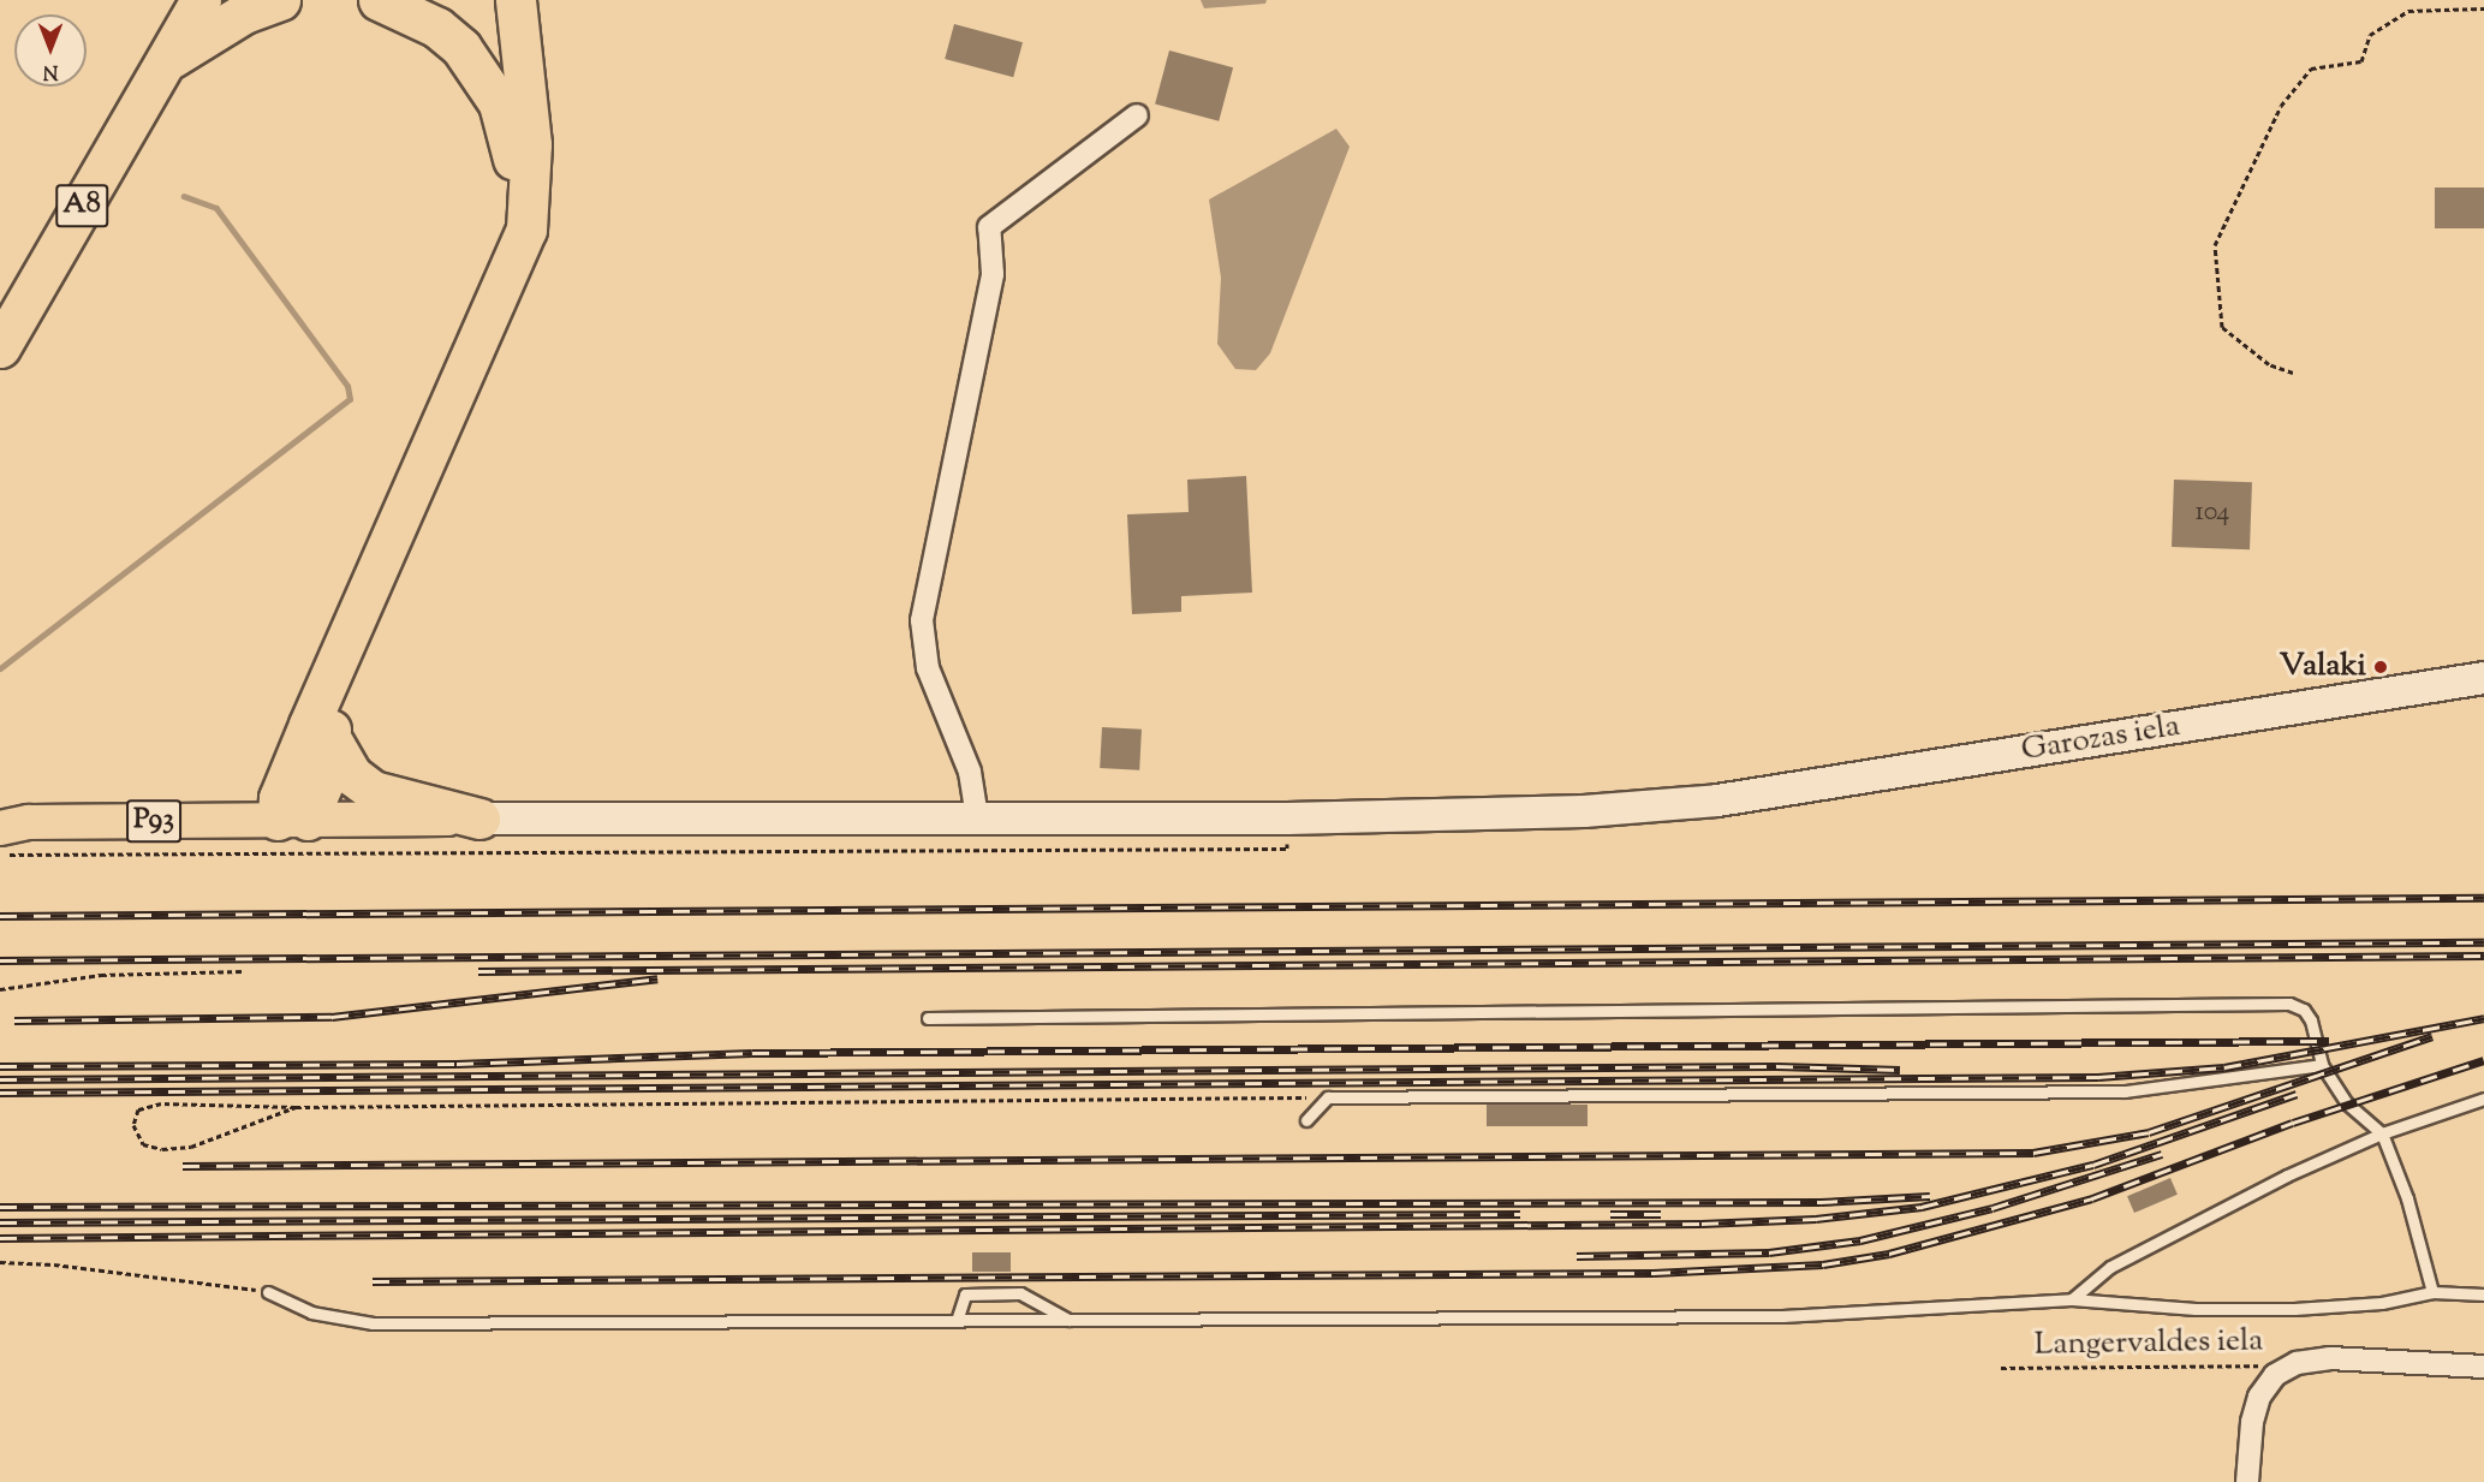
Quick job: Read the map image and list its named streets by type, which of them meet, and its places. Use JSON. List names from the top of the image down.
{
  "streets": {
    "highway": ["A8"],
    "main road": ["Garozas iela", "P93"],
    "path": ["Langervaldes iela"]
  },
  "crossings": [
    ["Garozas iela", "P93"]
  ],
  "places": ["Valaki"],
  "house_numbers": ["104"],
  "north": "bottom"
}
